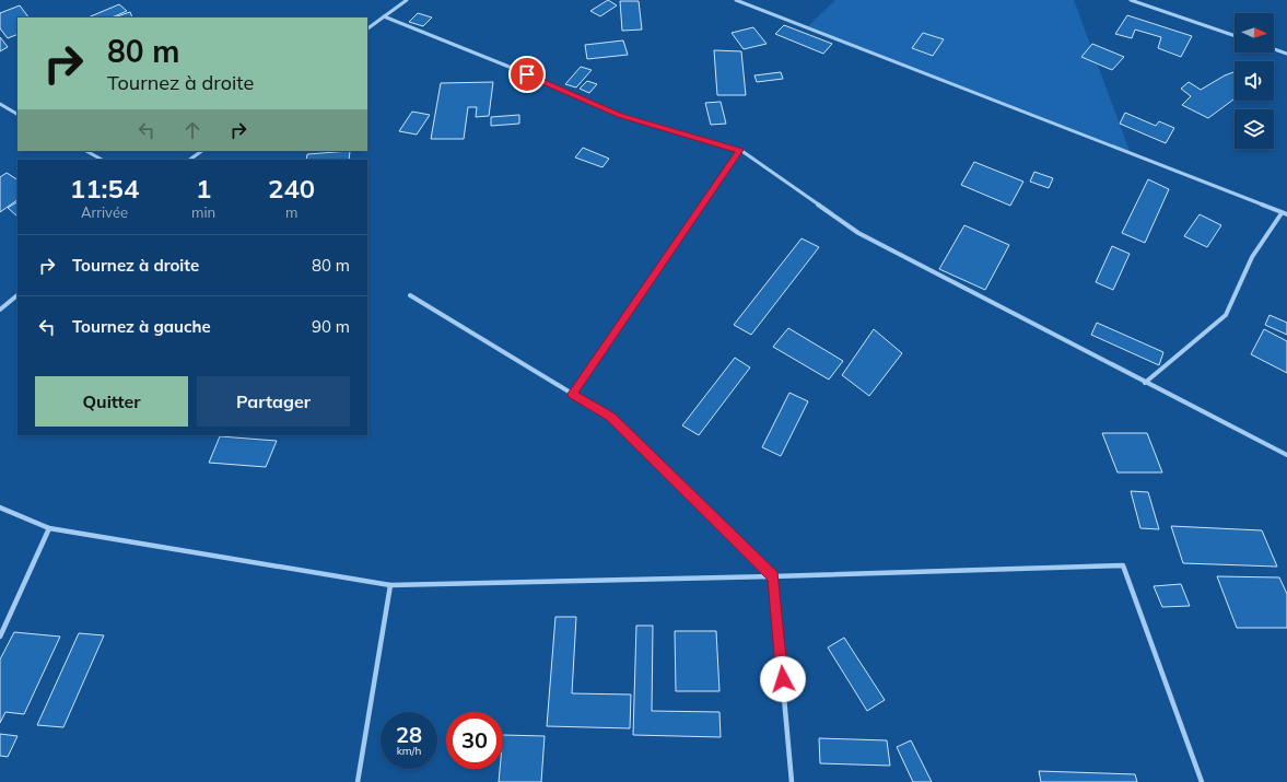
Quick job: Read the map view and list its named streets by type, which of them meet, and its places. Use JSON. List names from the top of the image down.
{
  "north": "right",
  "page": {
    "turn": ["80 m", "Tournez à droite"],
    "eta": [
      "11:54",
      "Arrivée",
      "1",
      "min",
      "240",
      "m"
    ],
    "list": [
      {
        "name": "Tournez à droite",
        "value": "80 m"
      },
      {
        "name": "Tournez à gauche",
        "value": "90 m"
      }
    ],
    "buttons": ["Quitter", "Partager"],
    "speed": "28 km/h",
    "limit": "30"
  }
}
